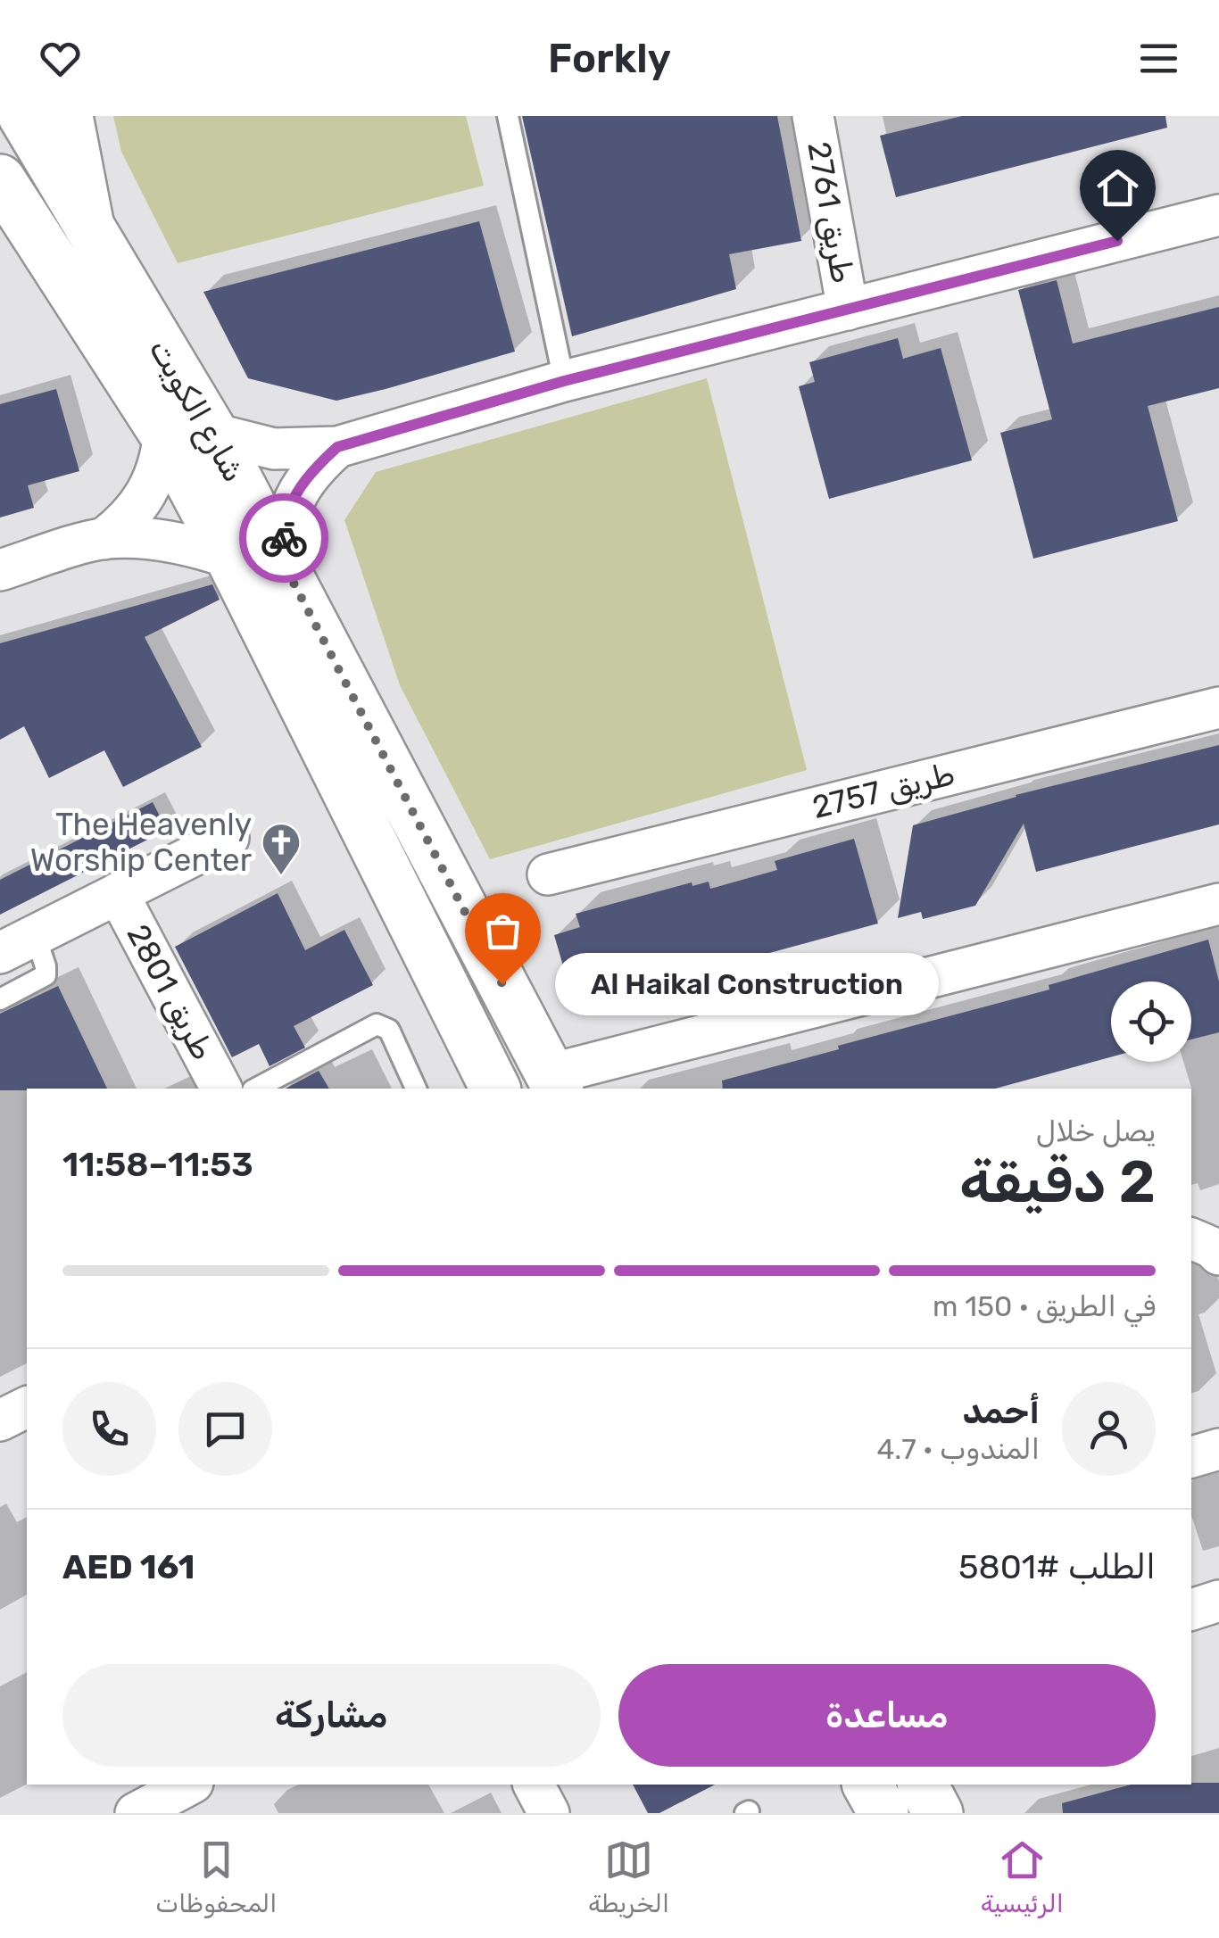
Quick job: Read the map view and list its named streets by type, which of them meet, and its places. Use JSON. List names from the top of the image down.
{
  "streets": {
    "main road": ["شارع الكويت"],
    "street": ["طريق 2761", "طريق 2757", "طريق 2801"]
  },
  "places": {
    "church": ["The Heavenly Worship Center"],
    "other": ["Al Haikal Construction"]
  },
  "page": {
    "header": "Forkly",
    "bubble": "Al Haikal Construction",
    "heading": ["2 دقيقة", "يصل خلال", "11:53–11:58"],
    "panel": [
      "أحمد",
      "المندوب · 4.7",
      "الطلب #5801",
      "AED 161"
    ],
    "bar": "في الطريق · 150 m",
    "buttons": ["مساعدة", "مشاركة"],
    "tabs": ["الرئيسية", "الخريطة", "المحفوظات"]
  }
}
